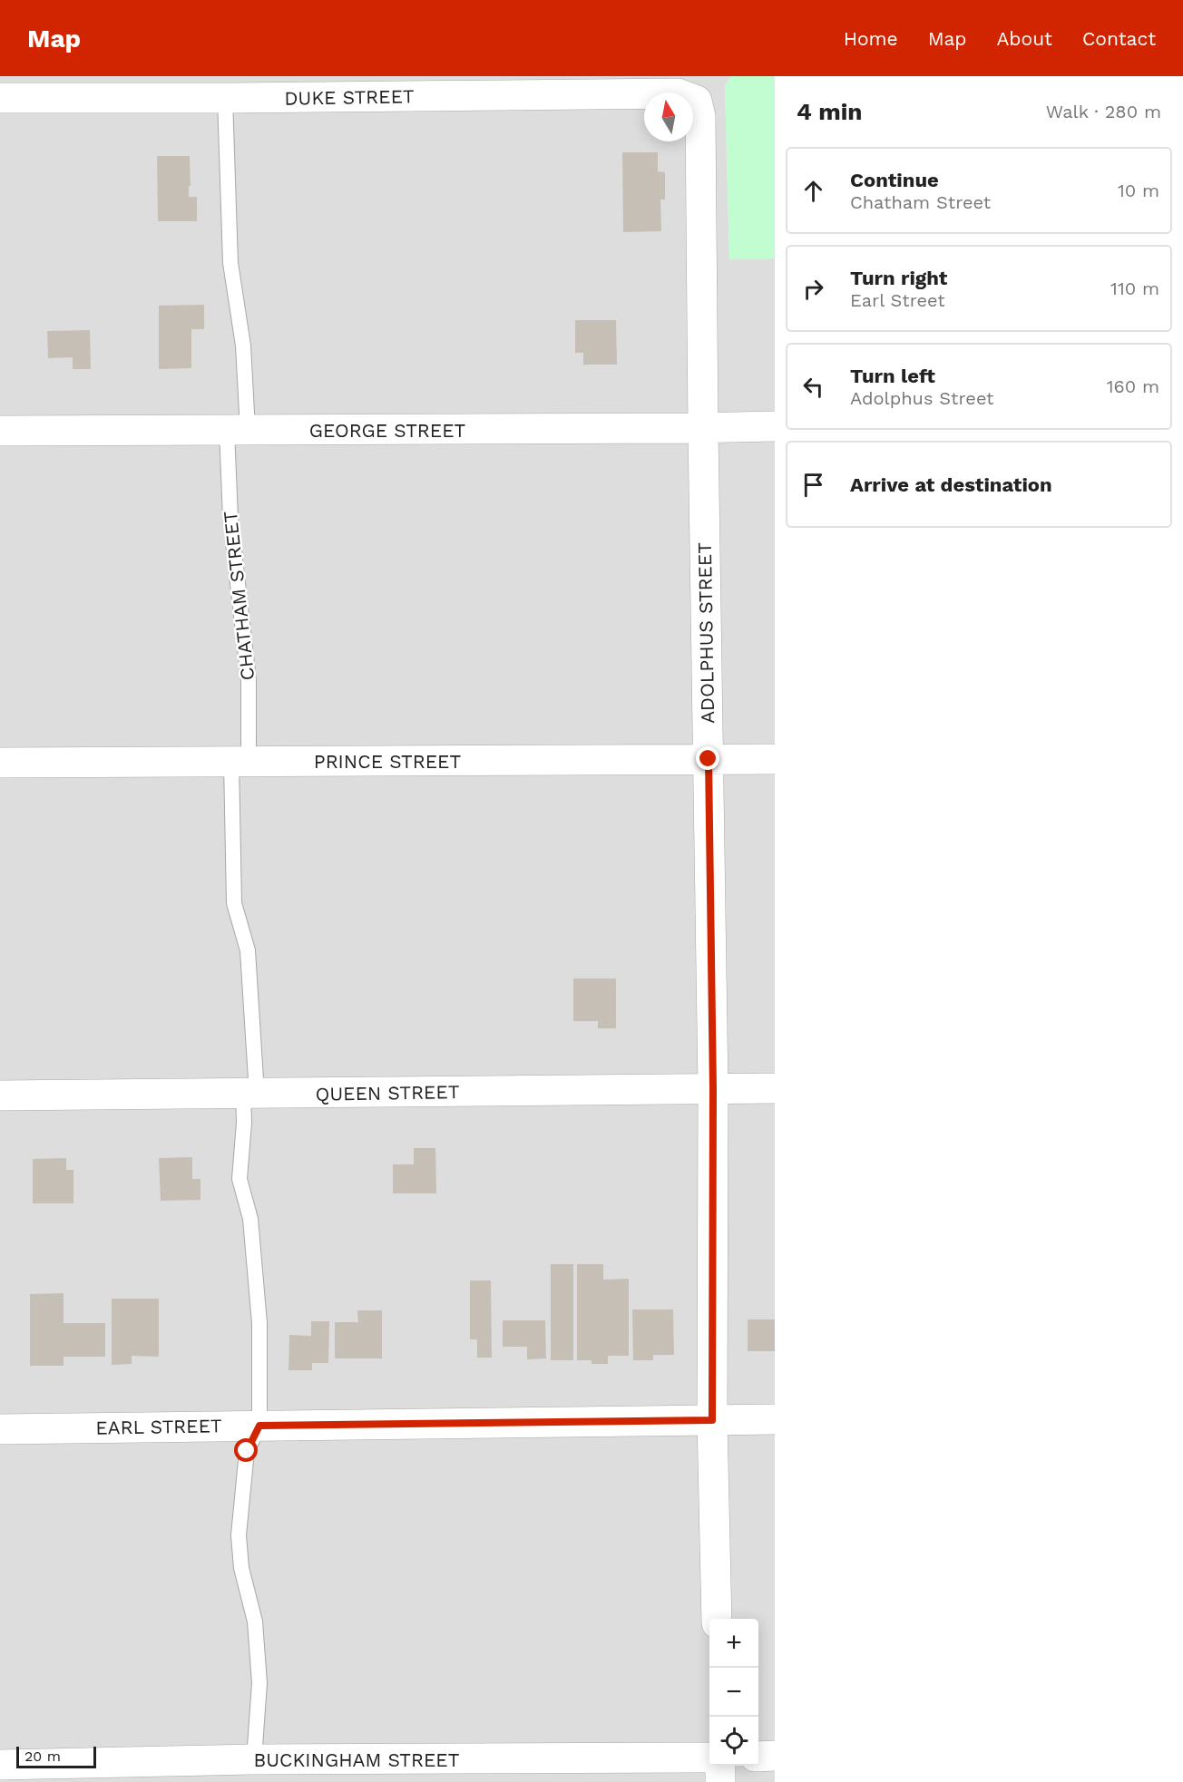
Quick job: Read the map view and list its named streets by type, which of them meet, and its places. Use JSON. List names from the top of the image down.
{
  "streets": {
    "street": [
      "DUKE STREET",
      "GEORGE STREET",
      "ADOLPHUS STREET",
      "PRINCE STREET",
      "QUEEN STREET",
      "EARL STREET",
      "BUCKINGHAM STREET"
    ],
    "lane": ["CHATHAM STREET"]
  },
  "crossings": [
    ["DUKE STREET", "CHATHAM STREET"],
    ["DUKE STREET", "ADOLPHUS STREET"],
    ["GEORGE STREET", "CHATHAM STREET"],
    ["GEORGE STREET", "ADOLPHUS STREET"],
    ["CHATHAM STREET", "PRINCE STREET"],
    ["CHATHAM STREET", "QUEEN STREET"],
    ["CHATHAM STREET", "EARL STREET"],
    ["CHATHAM STREET", "BUCKINGHAM STREET"],
    ["ADOLPHUS STREET", "PRINCE STREET"],
    ["ADOLPHUS STREET", "QUEEN STREET"],
    ["ADOLPHUS STREET", "EARL STREET"]
  ],
  "scale_bar": "20 m",
  "north": "top",
  "page": {
    "header": "Map",
    "nav": [
      "Home",
      "Map",
      "About",
      "Contact"
    ],
    "heading": ["4 min", "Walk · 280 m"],
    "list": [
      ["Continue", "Chatham Street", "10 m"],
      ["Turn right", "Earl Street", "110 m"],
      ["Turn left", "Adolphus Street", "160 m"],
      "Arrive at destination"
    ],
    "map_buttons": ["+", "−"],
    "scale": "20 m"
  }
}
